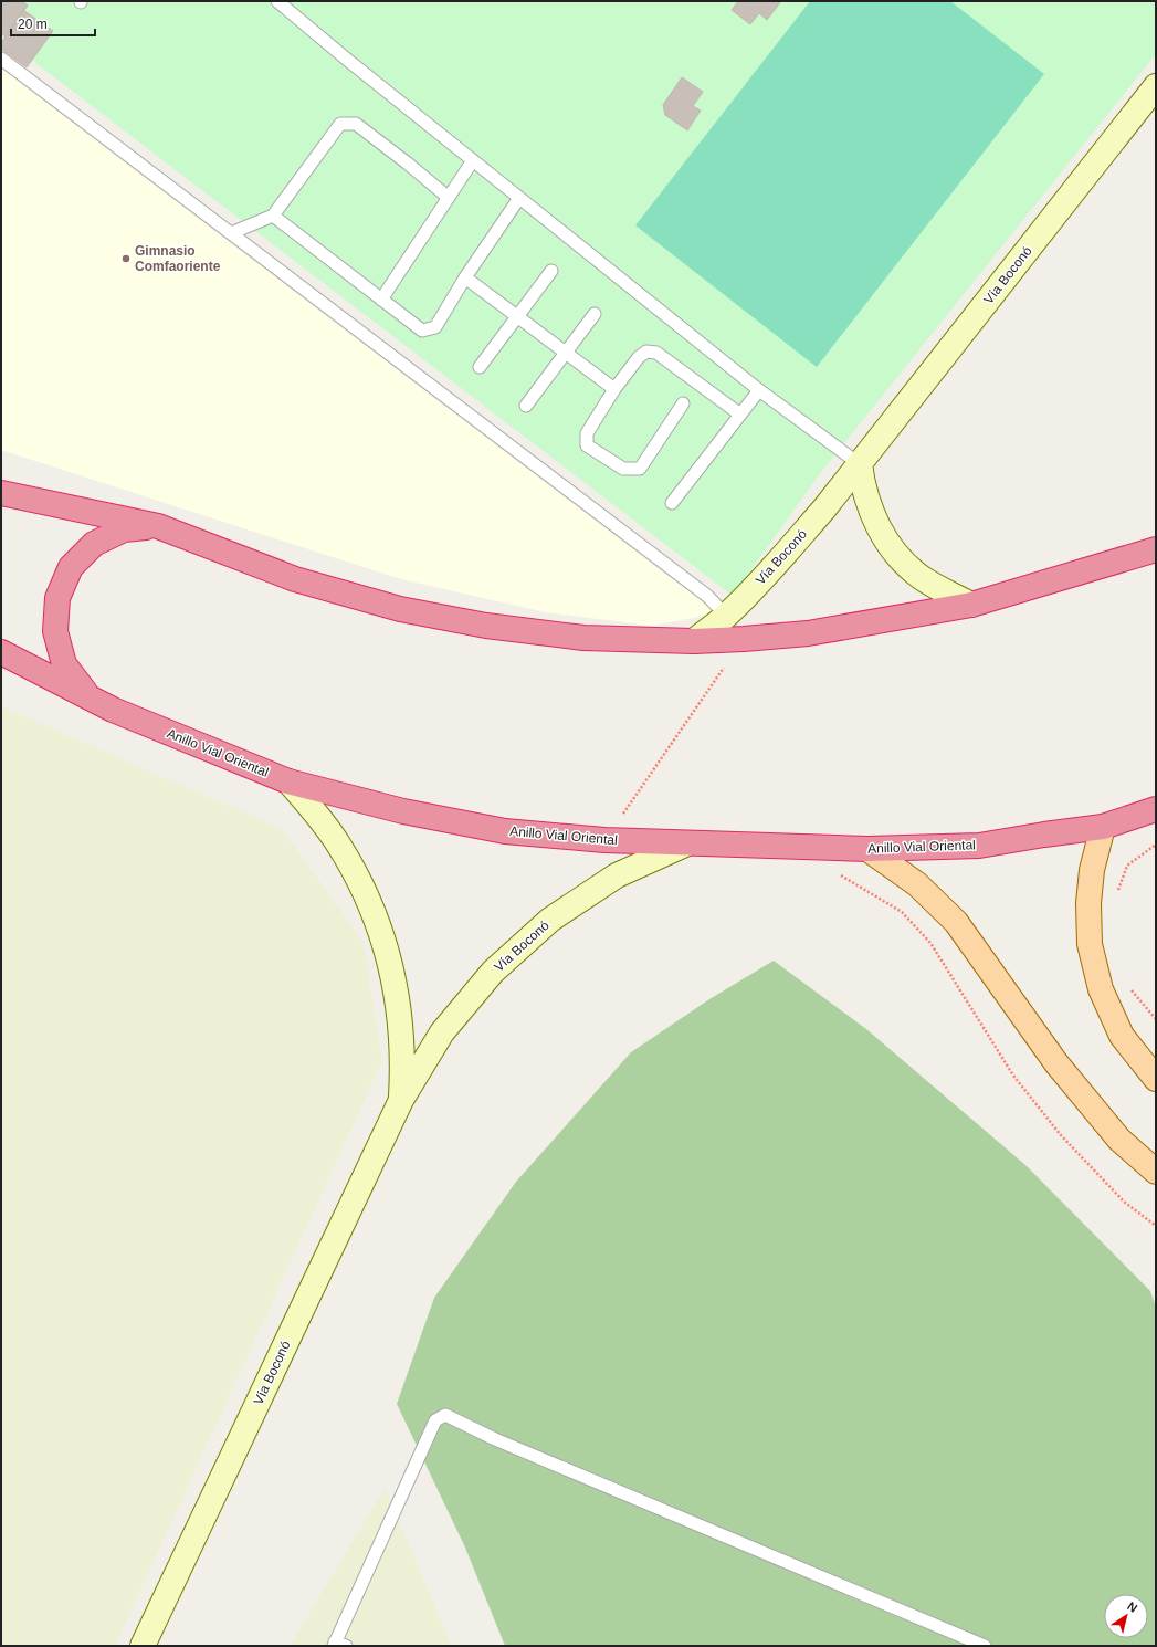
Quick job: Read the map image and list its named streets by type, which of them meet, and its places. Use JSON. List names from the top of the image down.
{
  "streets": {
    "highway": ["Anillo Vial Oriental"],
    "main road": ["Vía Boconó"]
  },
  "crossings": [
    ["Vía Boconó", "Anillo Vial Oriental"]
  ],
  "places": ["Gimnasio Comfaoriente"],
  "scale_bar": "20 m",
  "north": "top right"
}
